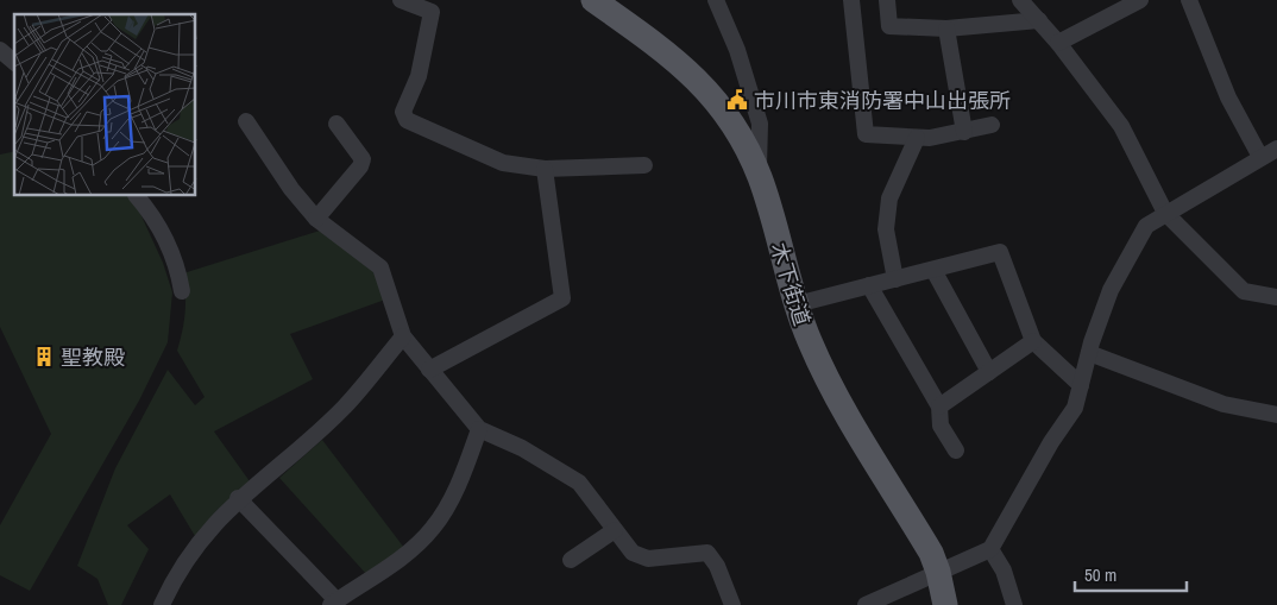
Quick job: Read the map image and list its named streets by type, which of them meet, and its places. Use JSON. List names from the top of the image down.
{
  "streets": {
    "main road": ["木下街道"]
  },
  "places": {
    "public building": ["市川市東消防署中山出張所"],
    "building": ["聖教殿"]
  },
  "scale_bar": "50 m"
}
